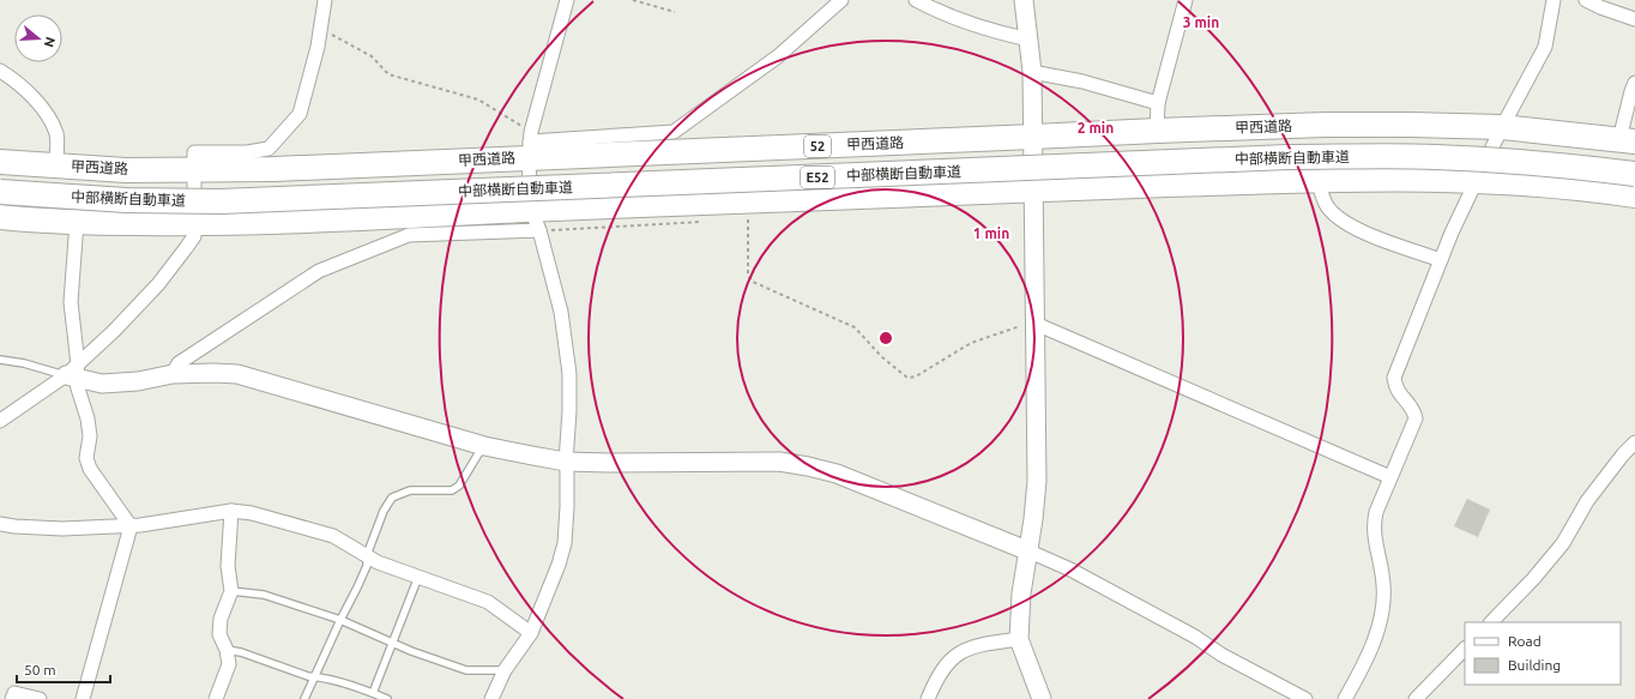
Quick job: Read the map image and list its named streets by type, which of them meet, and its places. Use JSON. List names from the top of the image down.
{
  "streets": {
    "highway": [
      "甲西道路",
      "52",
      "中部横断自動車道",
      "E52"
    ]
  },
  "legend": ["Road", "Building"],
  "scale_bar": "50 m",
  "north": "right",
  "rings": ["3 min", "2 min", "1 min"]
}
